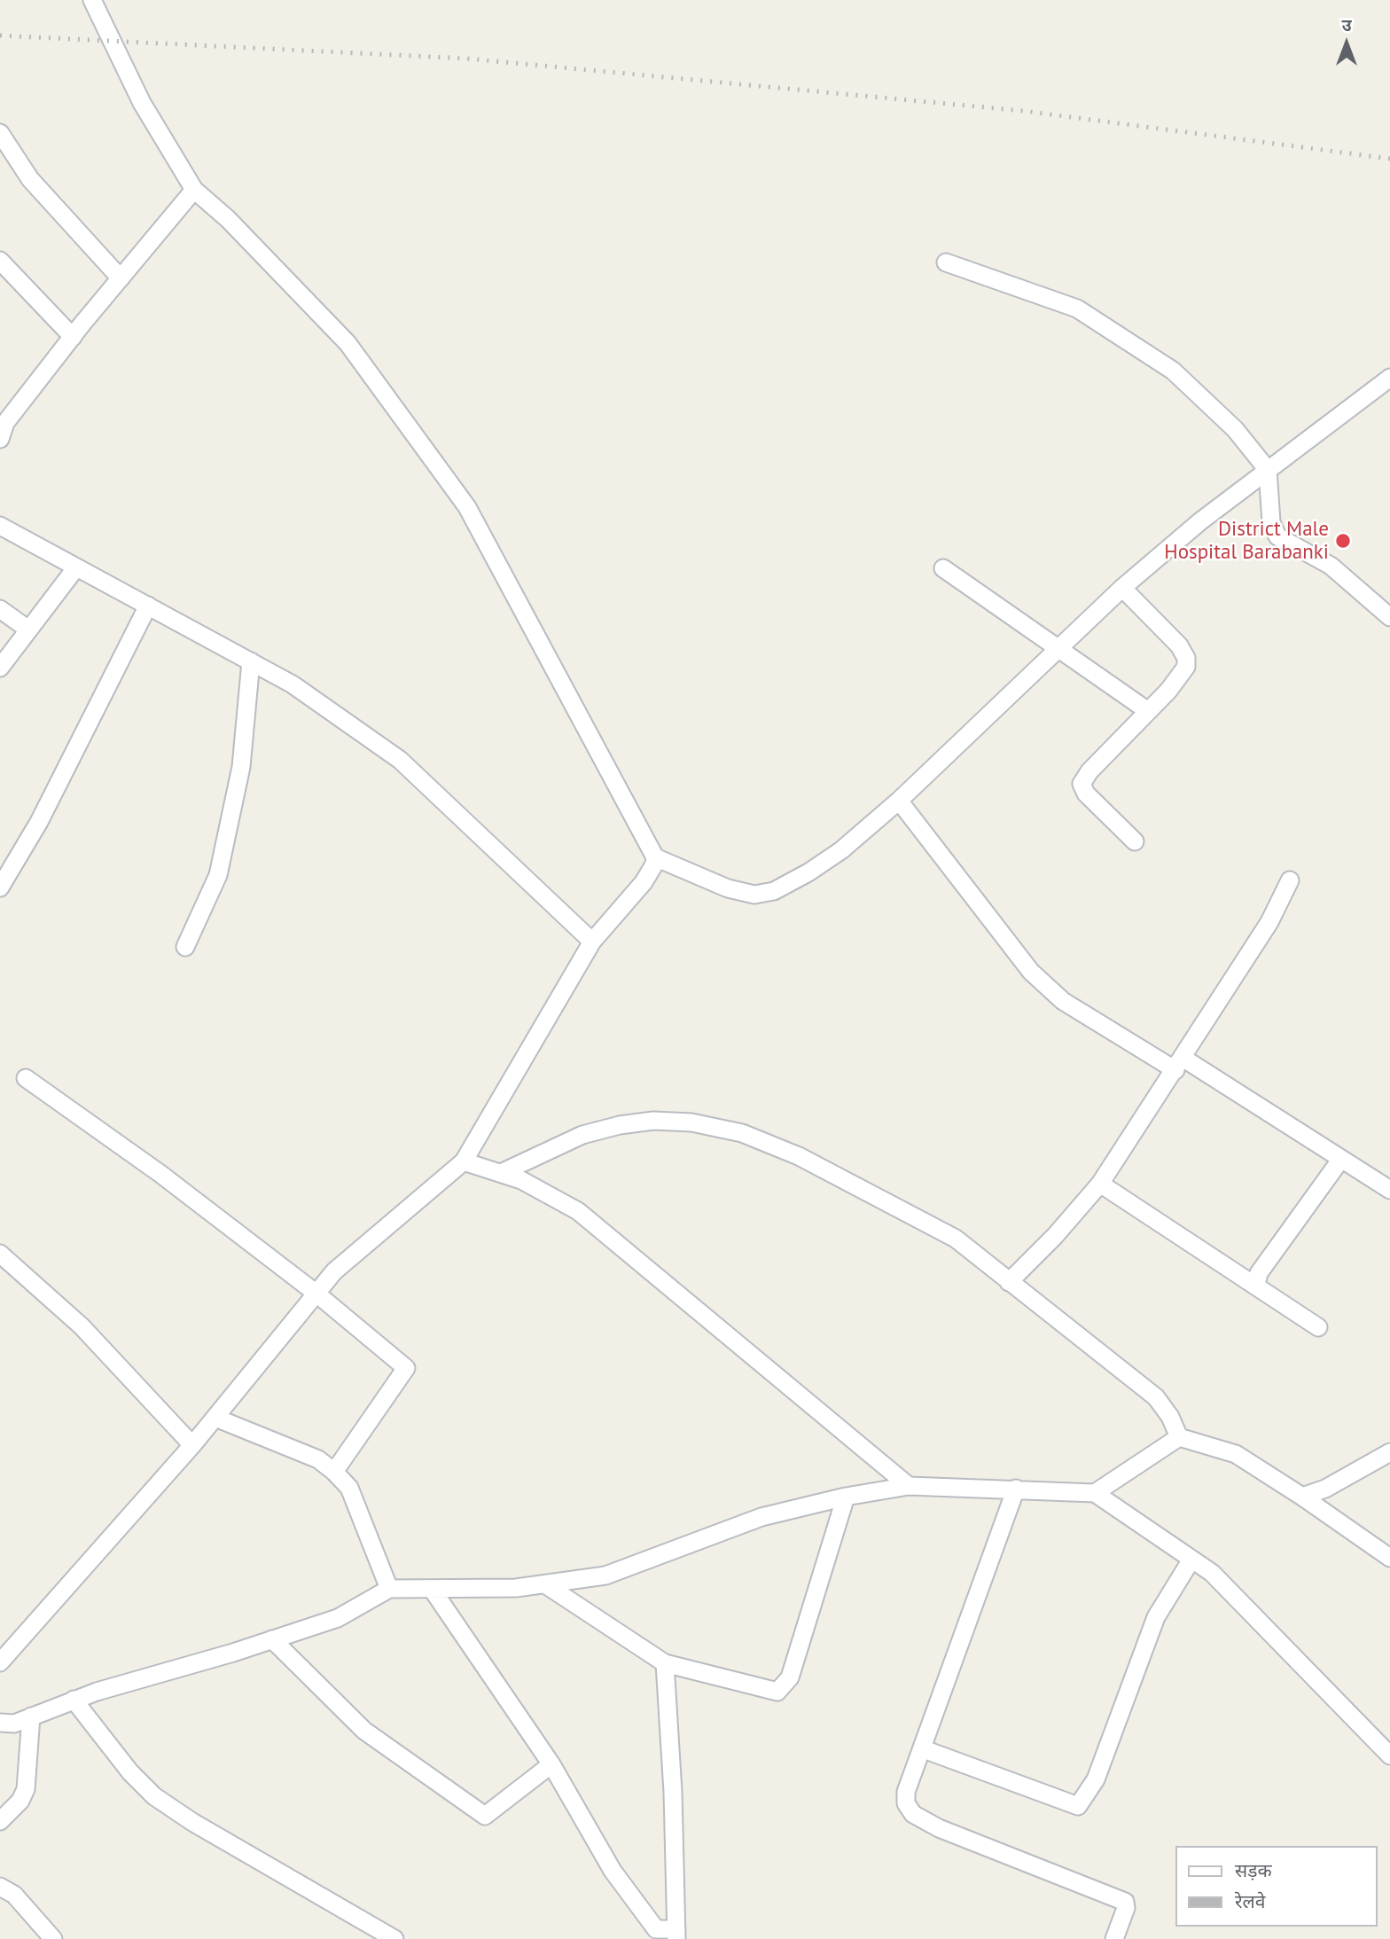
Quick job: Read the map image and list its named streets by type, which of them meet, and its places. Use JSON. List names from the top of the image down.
{
  "places": ["District Male Hospital Barabanki"],
  "legend": ["सड़क", "रेलवे"],
  "north": "top"
}
